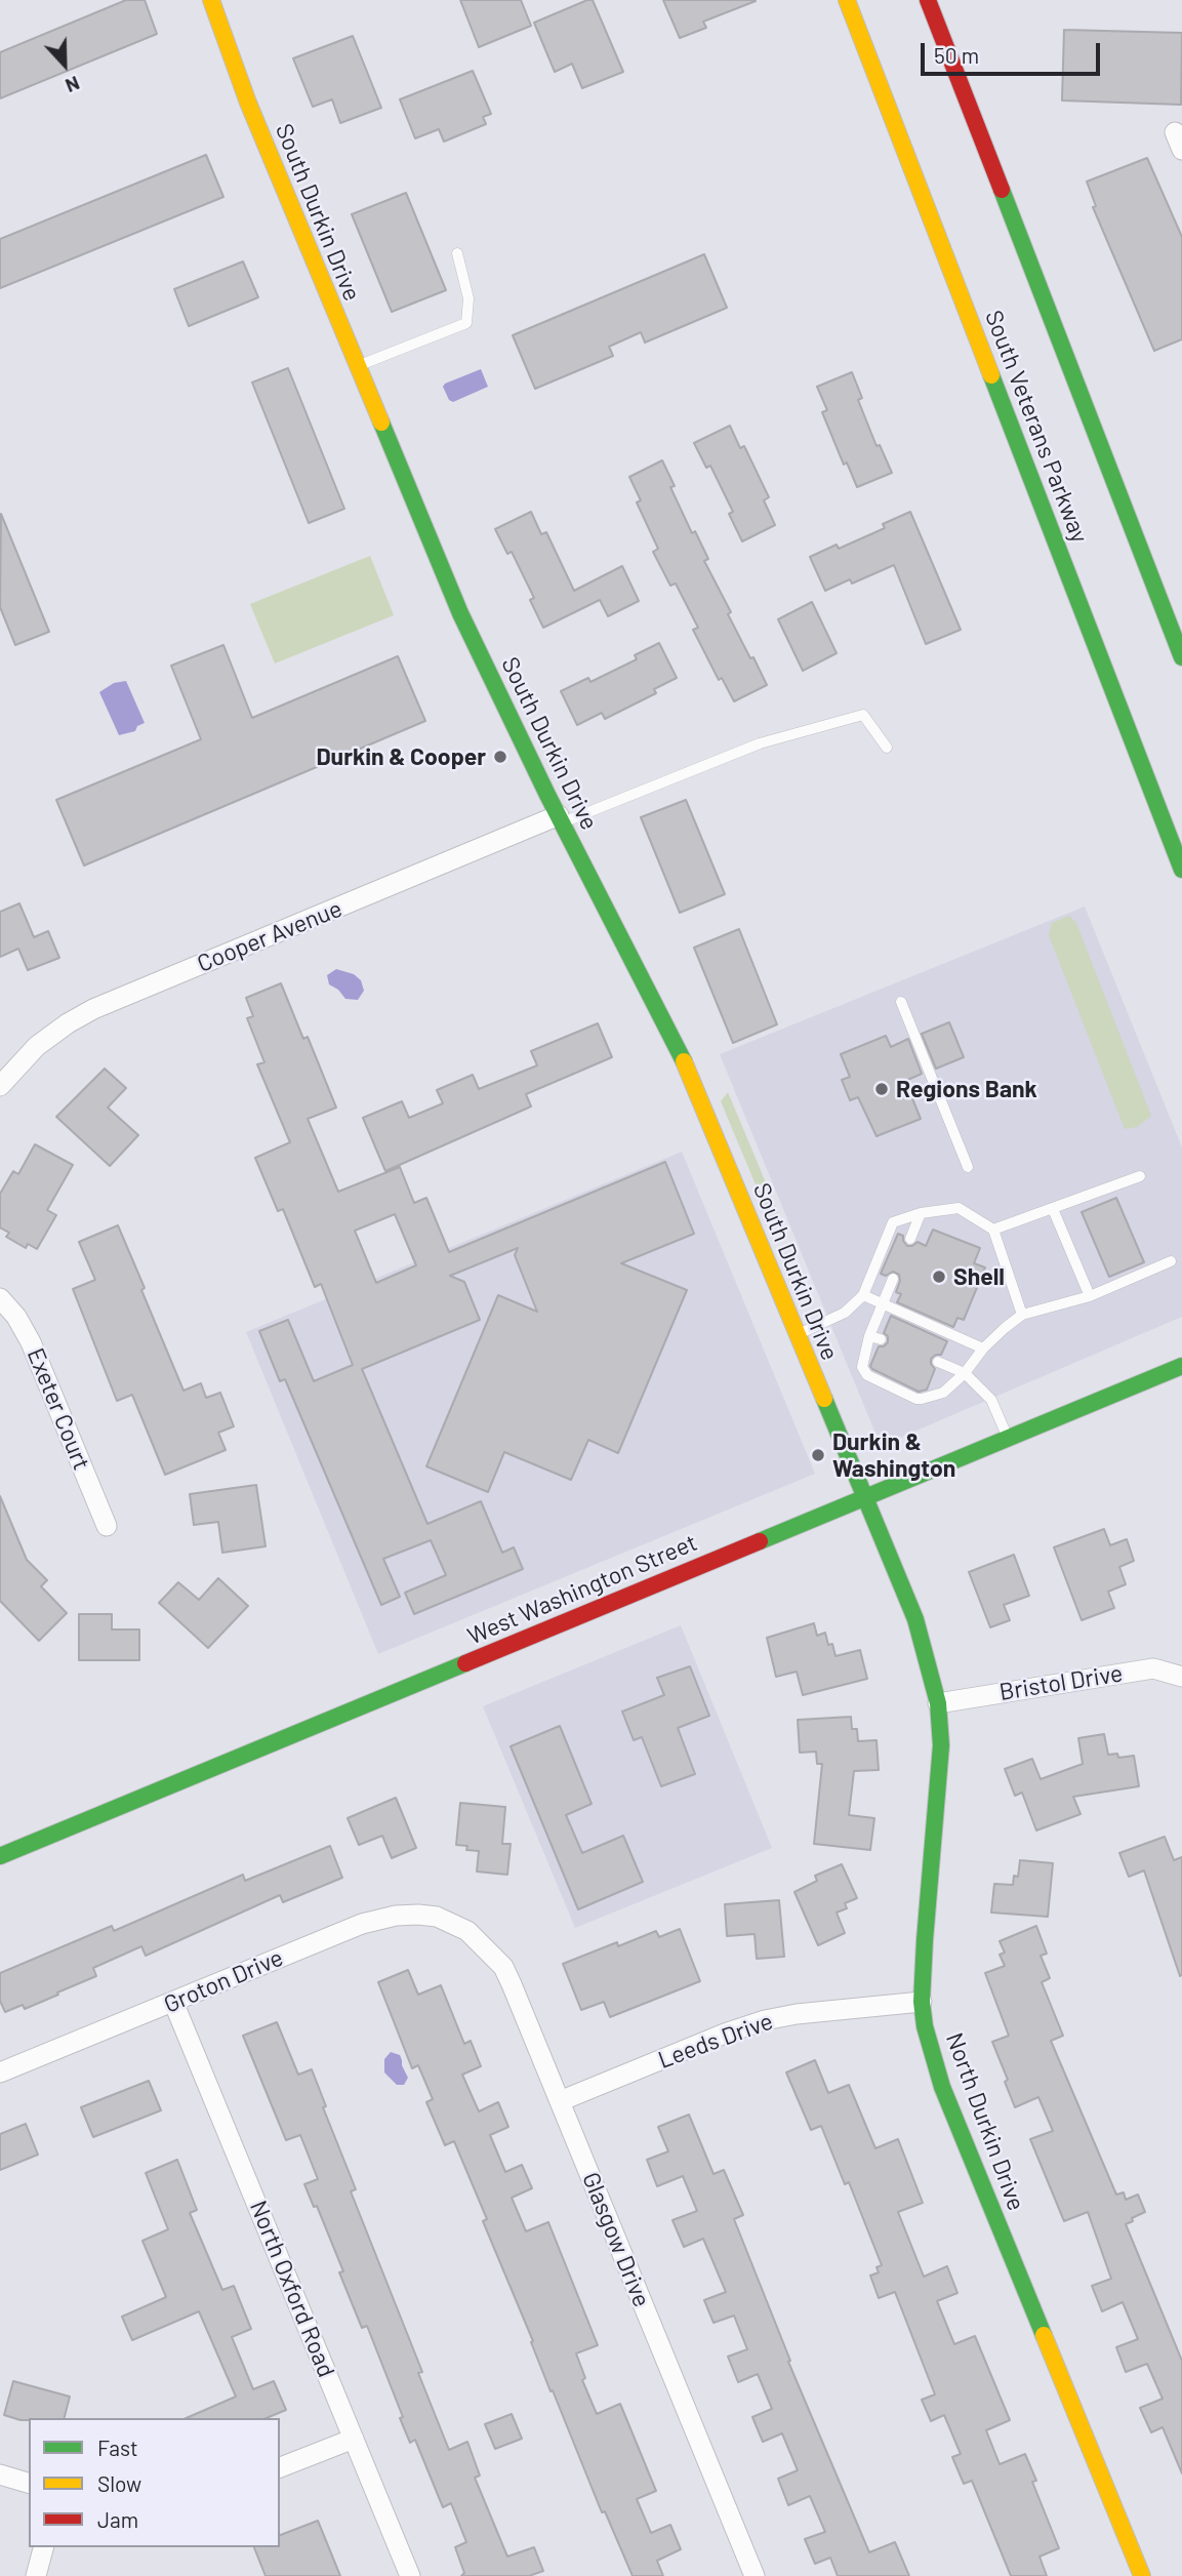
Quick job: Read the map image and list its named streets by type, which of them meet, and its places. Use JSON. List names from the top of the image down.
{
  "streets": {
    "main road": [
      "South Durkin Drive",
      "South Veterans Parkway",
      "West Washington Street",
      "North Durkin Drive"
    ],
    "street": [
      "Cooper Avenue",
      "Exeter Court",
      "Bristol Drive",
      "Groton Drive",
      "Leeds Drive",
      "Glasgow Drive",
      "North Oxford Road"
    ]
  },
  "crossings": [
    ["South Durkin Drive", "Cooper Avenue"],
    ["South Durkin Drive", "West Washington Street"],
    ["South Durkin Drive", "North Durkin Drive"],
    ["West Washington Street", "North Durkin Drive"],
    ["Bristol Drive", "North Durkin Drive"],
    ["Groton Drive", "Glasgow Drive"],
    ["Groton Drive", "North Oxford Road"],
    ["Leeds Drive", "North Durkin Drive"],
    ["Leeds Drive", "Glasgow Drive"]
  ],
  "places": [
    "Durkin & Cooper",
    "Regions Bank",
    "Shell",
    "Durkin & Washington"
  ],
  "legend": ["Fast", "Slow", "Jam"],
  "scale_bar": "50 m",
  "north": "bottom"
}
